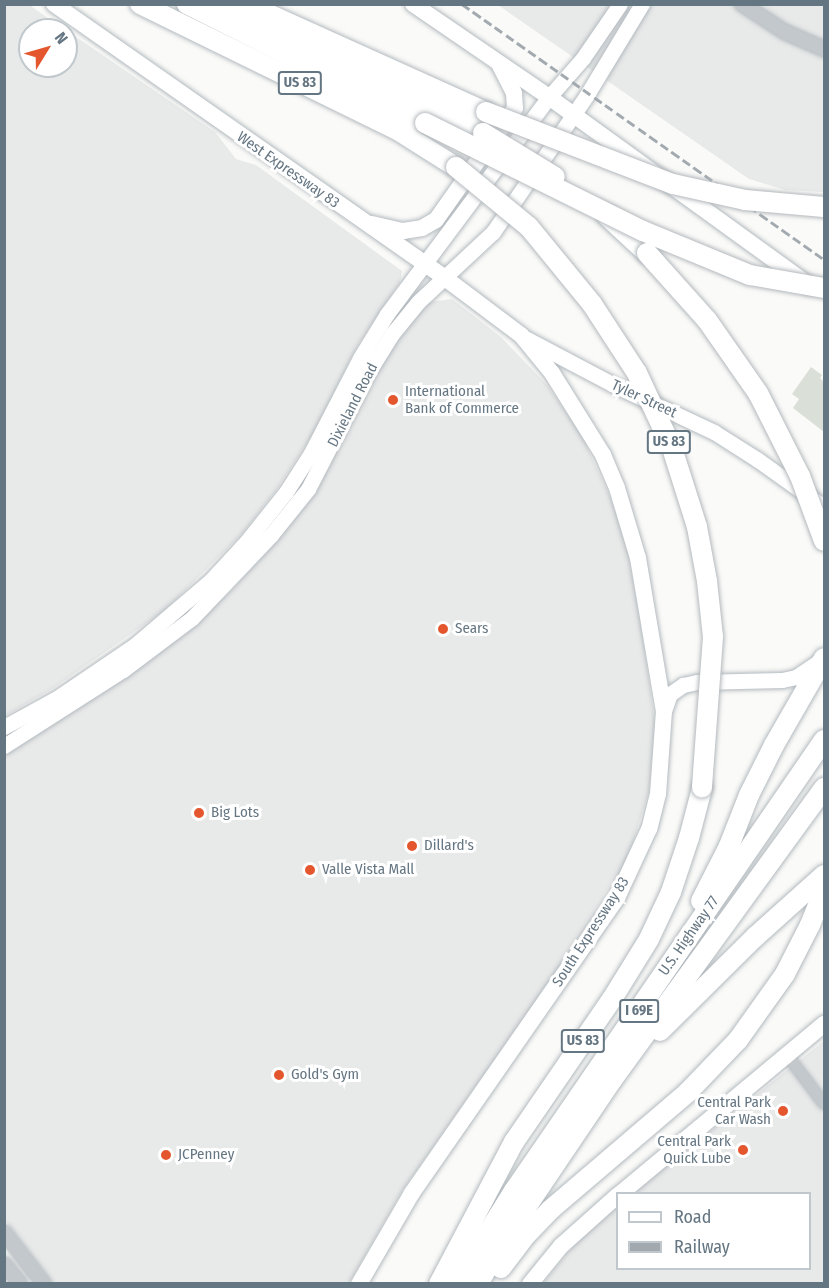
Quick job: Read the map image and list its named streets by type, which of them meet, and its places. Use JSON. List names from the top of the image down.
{
  "streets": {
    "highway": ["US 83", "U.S. Highway 77", "I 69E"],
    "main road": [
      "West Expressway 83",
      "Tyler Street",
      "Dixieland Road",
      "South Expressway 83"
    ]
  },
  "crossings": [
    ["West Expressway 83", "Tyler Street"],
    ["West Expressway 83", "Dixieland Road"],
    ["West Expressway 83", "South Expressway 83"]
  ],
  "places": [
    "International Bank of Commerce",
    "Sears",
    "Big Lots",
    "Dillard's",
    "Valle Vista Mall",
    "Gold's Gym",
    "Central Park Car Wash",
    "Central Park Quick Lube",
    "JCPenney"
  ],
  "legend": ["Road", "Railway"],
  "north": "top right"
}
